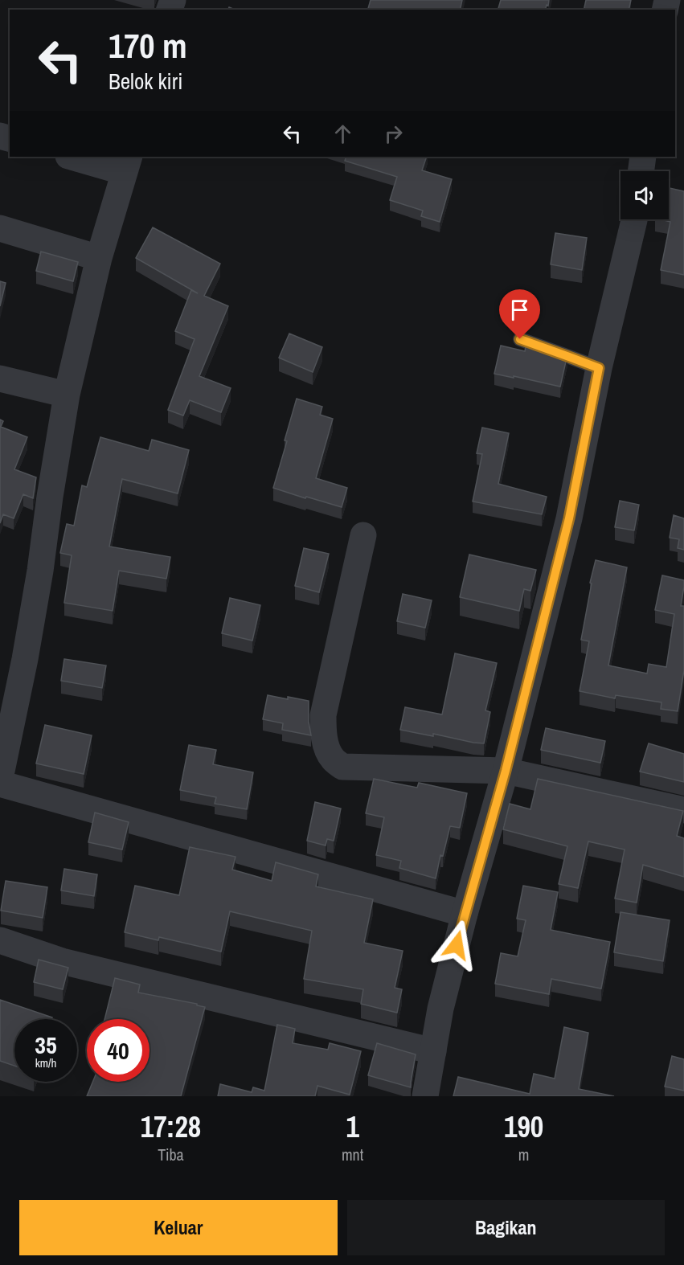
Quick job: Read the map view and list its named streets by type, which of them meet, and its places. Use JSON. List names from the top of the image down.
{
  "page": {
    "turn": ["170 m", "Belok kiri"],
    "speed": "35 km/h",
    "limit": "40",
    "eta": [
      "17:28",
      "Tiba",
      "1",
      "mnt",
      "190",
      "m"
    ],
    "buttons": ["Keluar", "Bagikan"]
  }
}
